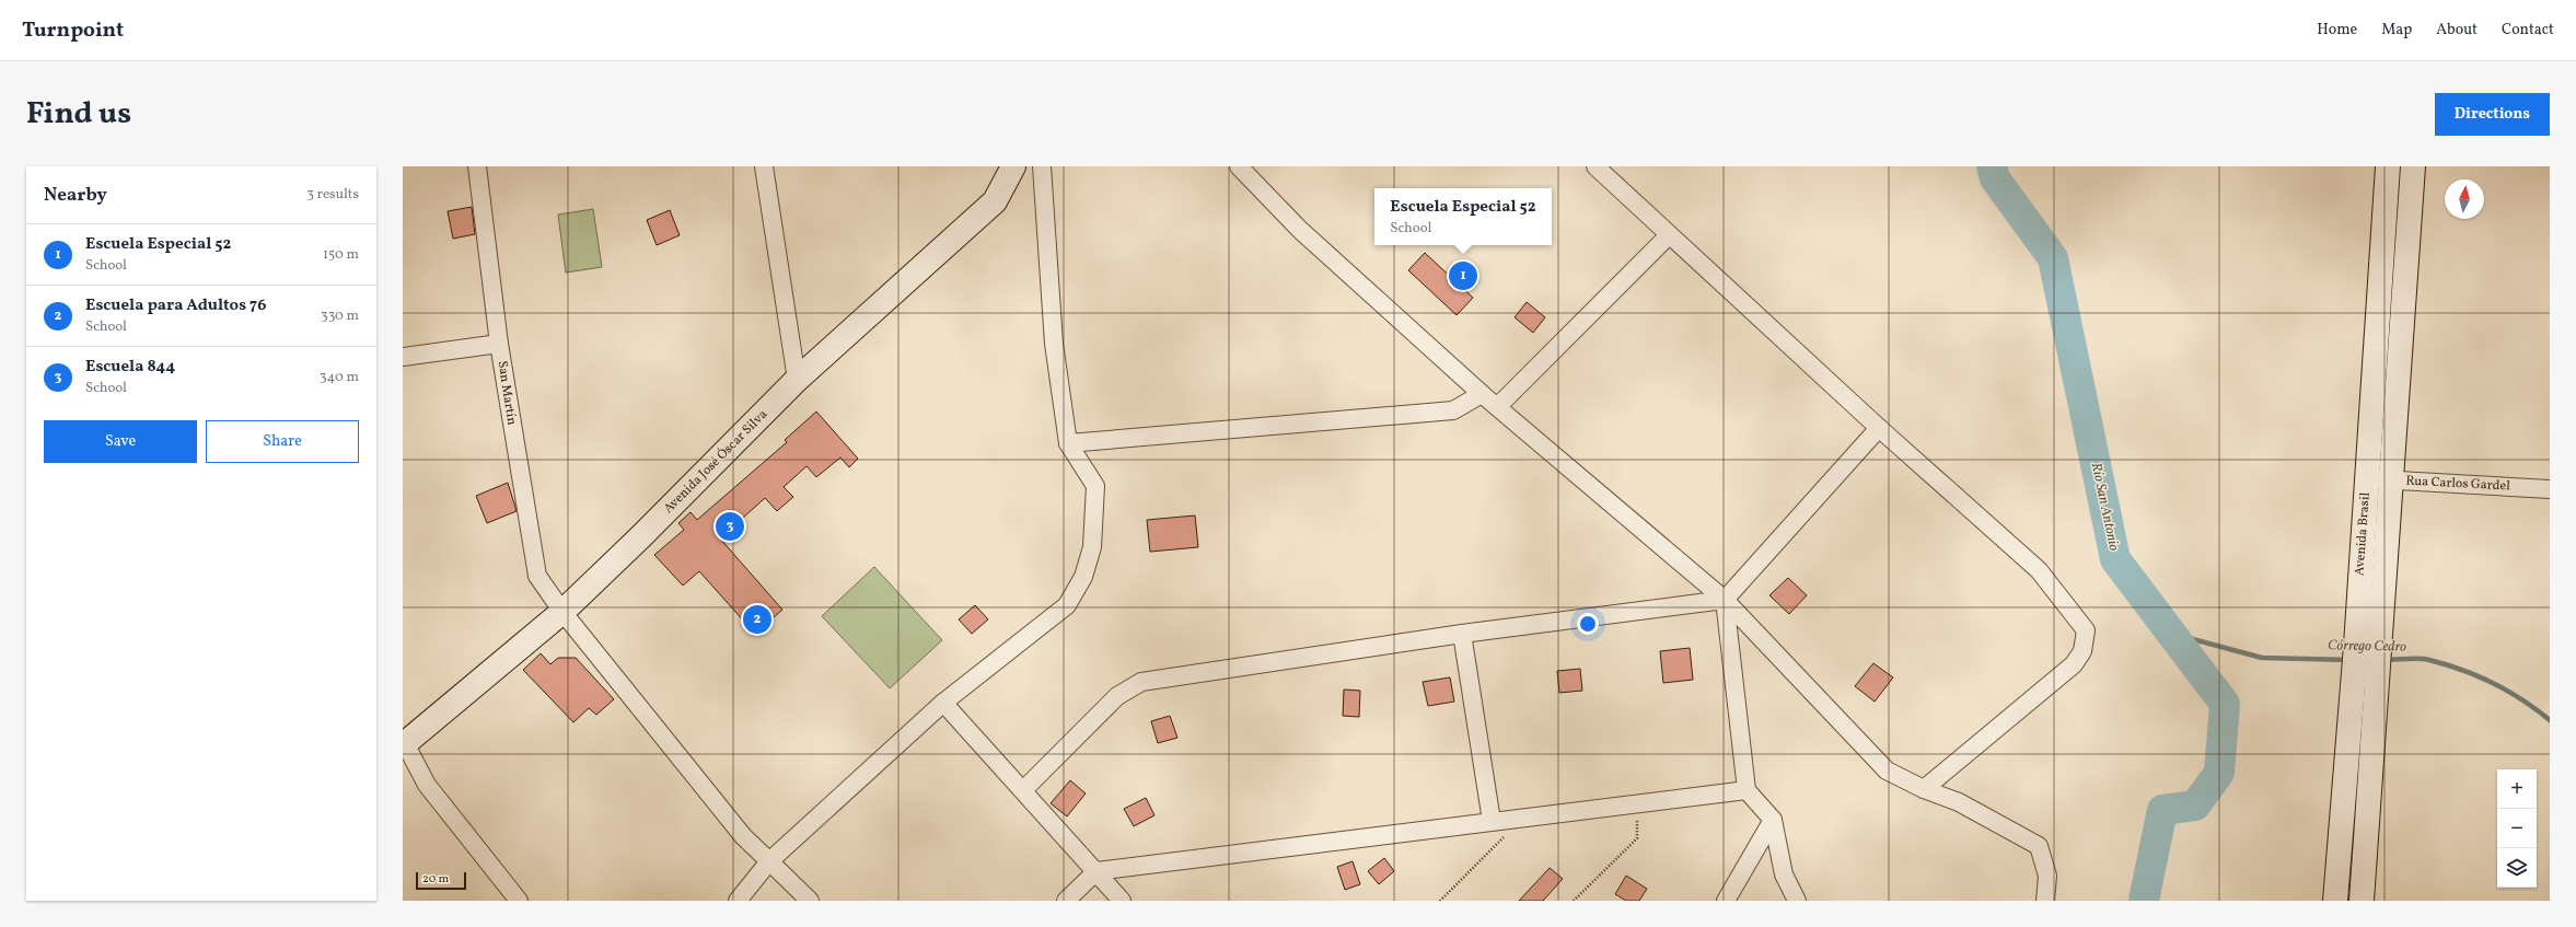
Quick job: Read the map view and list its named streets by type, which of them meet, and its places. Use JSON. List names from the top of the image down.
{
  "streets": {
    "main road": ["Avenida José Óscar Silva", "Avenida Brasil"],
    "street": ["San Martín", "Rua Carlos Gardel"]
  },
  "crossings": [
    ["San Martín", "Avenida José Óscar Silva"],
    ["Rua Carlos Gardel", "Avenida Brasil"]
  ],
  "water": ["Río San Antonio", "Córrego Cedro"],
  "scale_bar": "20 m",
  "north": "top",
  "page": {
    "header": "Turnpoint",
    "nav": [
      "Home",
      "Map",
      "About",
      "Contact"
    ],
    "title": "Find us",
    "buttons": [
      "Directions",
      ["Save", "Share"]
    ],
    "heading": ["Nearby", "3 results"],
    "popup": ["Escuela Especial 52", "School"],
    "list": [
      {
        "mark": "1",
        "name": "Escuela Especial 52",
        "note": "School",
        "value": "150 m"
      },
      {
        "mark": "2",
        "name": "Escuela para Adultos 76",
        "note": "School",
        "value": "330 m"
      },
      {
        "mark": "3",
        "name": "Escuela 844",
        "note": "School",
        "value": "340 m"
      }
    ],
    "pins": ["1", "3", "2"],
    "map_buttons": ["+", "−"],
    "scale": "20 m"
  }
}
